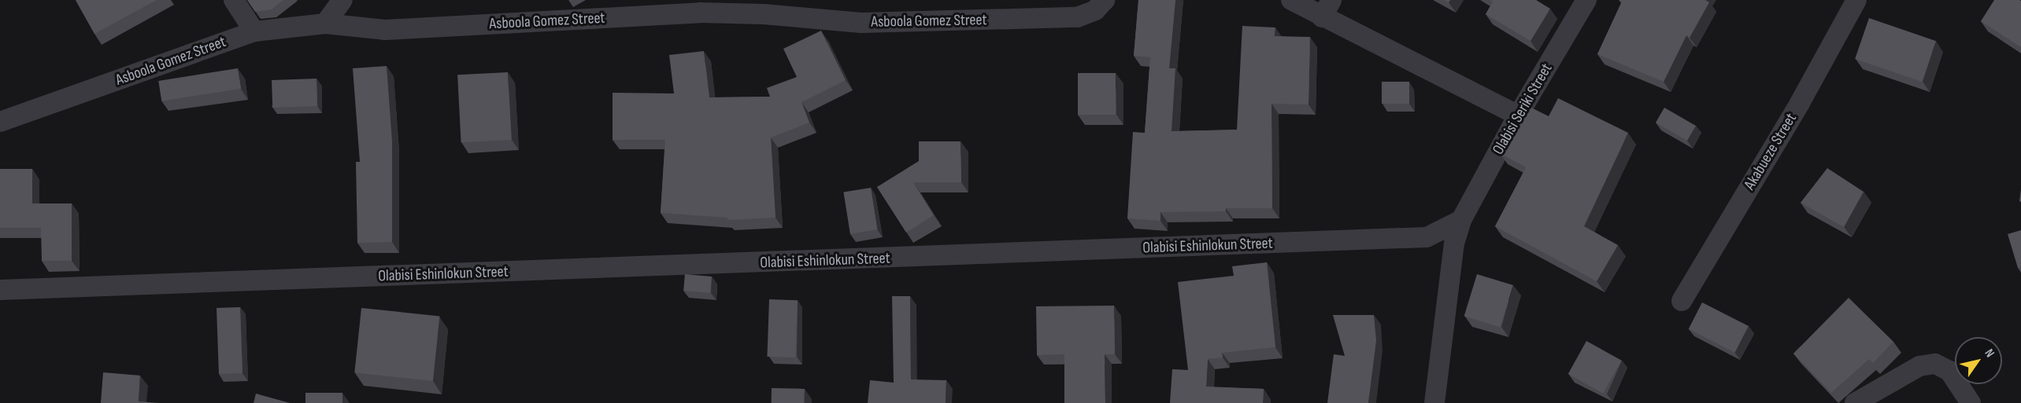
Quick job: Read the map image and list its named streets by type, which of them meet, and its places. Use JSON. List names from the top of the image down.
{
  "streets": {
    "street": [
      "Asboola Gomez Street",
      "Olabisi Seriki Street",
      "Akabueze Street",
      "Olabisi Eshinlokun Street"
    ]
  },
  "crossings": [
    ["Olabisi Seriki Street", "Olabisi Eshinlokun Street"]
  ],
  "north": "top right"
}
